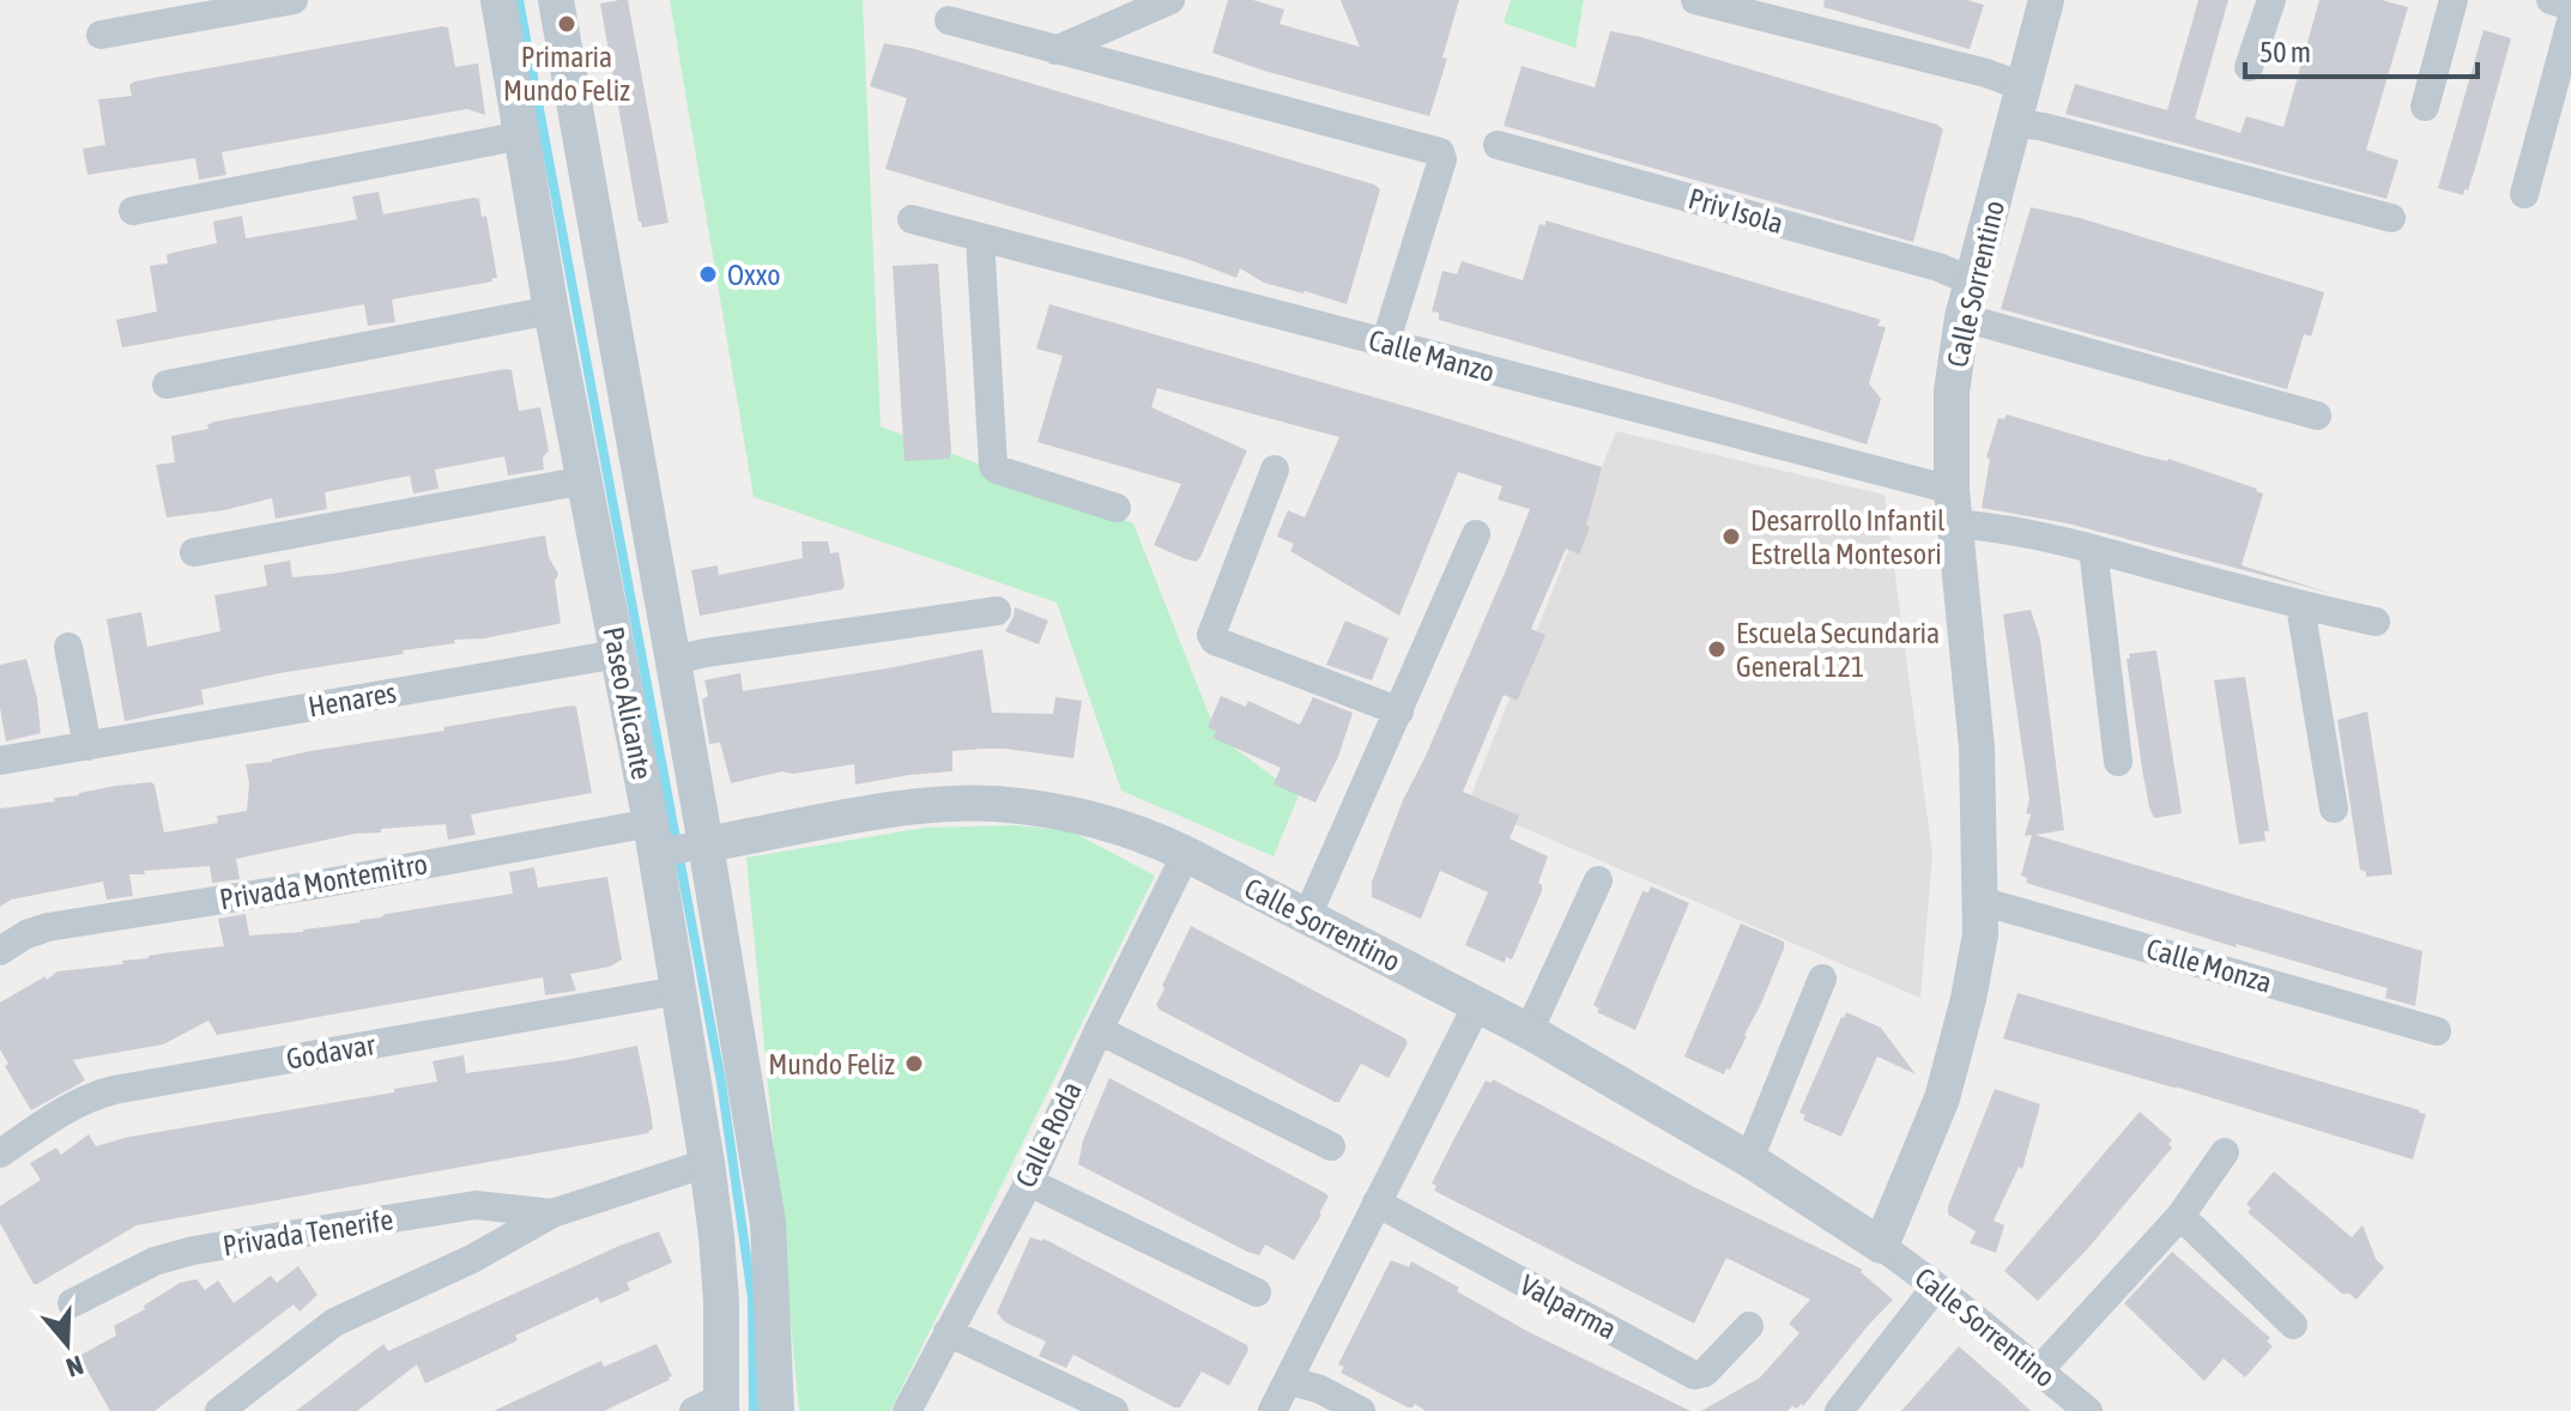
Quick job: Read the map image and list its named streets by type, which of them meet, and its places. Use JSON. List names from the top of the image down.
{
  "streets": {
    "street": [
      "Priv Isola",
      "Calle Sorrentino",
      "Calle Manzo",
      "Henares",
      "Paseo Alicante",
      "Privada Montemitro",
      "Calle Monza",
      "Godavar",
      "Calle Roda",
      "Privada Tenerife",
      "Valparma"
    ]
  },
  "crossings": [
    ["Priv Isola", "Calle Sorrentino"],
    ["Calle Sorrentino", "Calle Manzo"],
    ["Calle Sorrentino", "Paseo Alicante"],
    ["Calle Sorrentino", "Privada Montemitro"],
    ["Calle Sorrentino", "Calle Monza"],
    ["Calle Sorrentino", "Calle Roda"],
    ["Henares", "Paseo Alicante"],
    ["Paseo Alicante", "Privada Montemitro"],
    ["Paseo Alicante", "Godavar"],
    ["Paseo Alicante", "Privada Tenerife"]
  ],
  "places": [
    "Primaria Mundo Feliz",
    "Oxxo",
    "Desarrollo Infantil Estrella Montesori",
    "Escuela Secundaria General 121",
    "Mundo Feliz"
  ],
  "scale_bar": "50 m",
  "north": "bottom"
}
